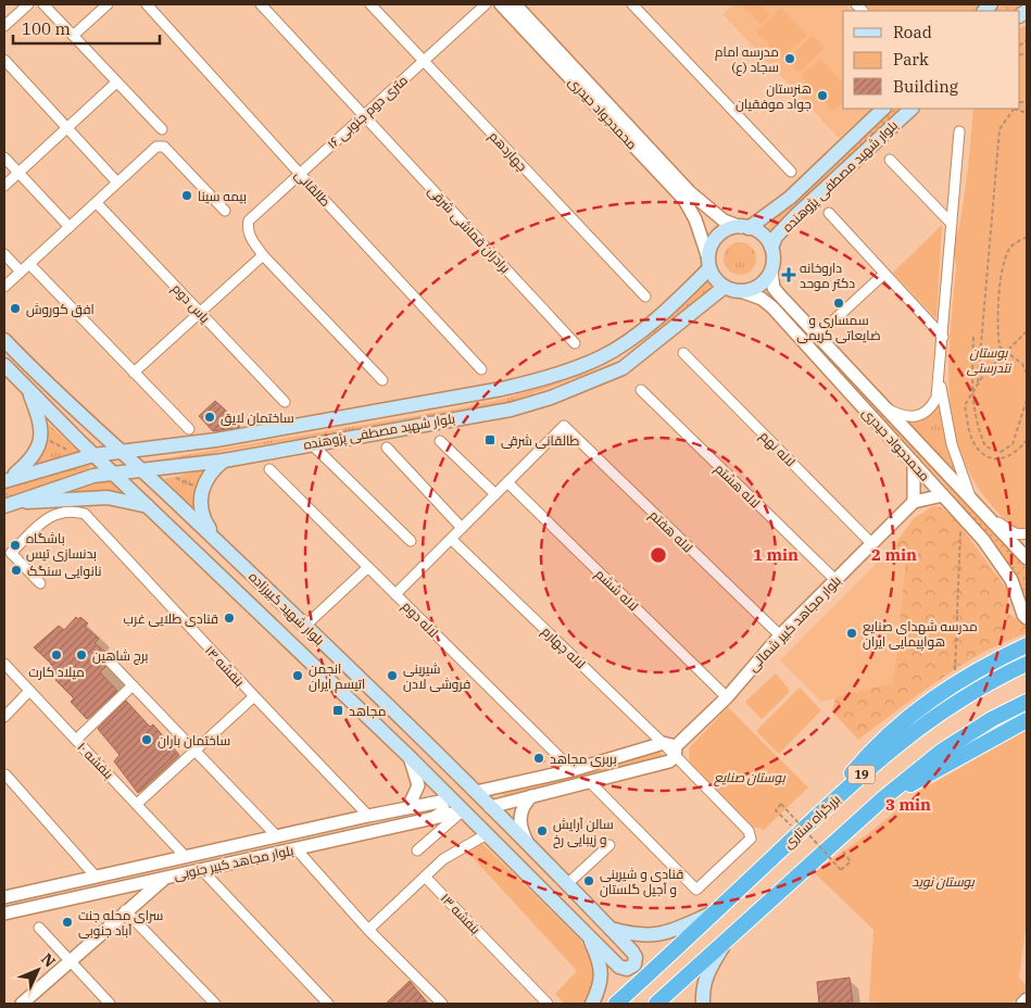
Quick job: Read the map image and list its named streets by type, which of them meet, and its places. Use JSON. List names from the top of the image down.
{
  "streets": {
    "highway": ["19", "بزرگراه ستاری"],
    "main road": ["بلوار شهید مصطفی پژوهنده", "بلوار شهید کبیرزاده"],
    "street": [
      "۱۶ متری دوم جنوبی",
      "محمدجواد حیدری",
      "چهاردهم",
      "طالقانی",
      "برادران قماشی شرقی",
      "یاس دوم",
      "لاله نهم",
      "لاله هشتم",
      "لاله هفتم",
      "لاله ششم",
      "لاله دوم",
      "بلوار مجاهد کبیر شمالی",
      "لاله چهارم",
      "بنفشه ۱۴",
      "بنفشه ۱۰",
      "بلوار مجاهد کبیر جنوبی",
      "بنفشه ۱۳"
    ]
  },
  "crossings": [
    ["۱۶ متری دوم جنوبی", "چهاردهم"],
    ["۱۶ متری دوم جنوبی", "طالقانی"],
    ["۱۶ متری دوم جنوبی", "برادران قماشی شرقی"],
    ["محمدجواد حیدری", "بلوار شهید مصطفی پژوهنده"],
    ["بلوار شهید مصطفی پژوهنده", "بلوار شهید کبیرزاده"],
    ["لاله نهم", "بلوار مجاهد کبیر شمالی"],
    ["لاله هشتم", "بلوار مجاهد کبیر شمالی"],
    ["لاله هفتم", "لاله ششم"],
    ["لاله هفتم", "بلوار مجاهد کبیر شمالی"],
    ["لاله ششم", "بلوار مجاهد کبیر شمالی"],
    ["بلوار شهید کبیرزاده", "بلوار مجاهد کبیر شمالی"],
    ["بلوار شهید کبیرزاده", "بلوار مجاهد کبیر جنوبی"],
    ["بنفشه ۱۴", "بلوار مجاهد کبیر جنوبی"],
    ["بنفشه ۱۰", "بلوار مجاهد کبیر جنوبی"]
  ],
  "parks": ["بوستان نتدرستی", "بوستان صنایع", "بوستان نوید"],
  "places": {
    "other": [
      "مدرسه امام سجاد (ع)",
      "هنرستان جواد موفقیان",
      "بیمه سینا",
      "سمساری و ضایعاتی کریمی",
      "افق کوروش",
      "ساختمان لایق",
      "باشگاه بدنسازی تیس",
      "نانوایی سنگک",
      "قنادی طلایی غرب",
      "مدرسه شهدای صنایع هواپیمایی ایران",
      "میلاد کارت",
      "برج شاهین",
      "انجمن اتیسم ایران",
      "شیرینی فروشی لادن",
      "ساختمان باران",
      "بربری مجاهد",
      "سالن آرایش و زیبایی رخ",
      "قنادی و شیرینی و آجیل گلستان",
      "سرای محله جنت آباد جنوبی"
    ],
    "health": ["داروخانه دکتر موحد"],
    "transit": ["طالقانی شرقی", "مجاهد"]
  },
  "legend": ["Road", "Park", "Building"],
  "scale_bar": "100 m",
  "north": "top right",
  "rings": ["1 min", "2 min", "3 min"]
}
